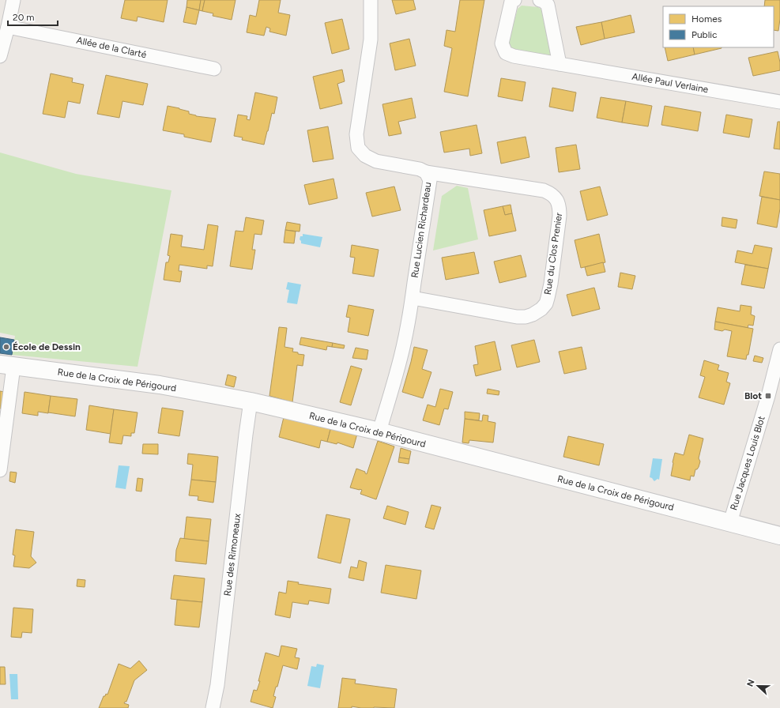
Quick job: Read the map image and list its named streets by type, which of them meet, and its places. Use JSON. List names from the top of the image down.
{
  "streets": {
    "street": [
      "Allée de la Clarté",
      "Allée Paul Verlaine",
      "Rue Lucien Richardeau",
      "Rue du Clos Prenier",
      "Rue de la Croix de Périgourd",
      "Rue Jacques Louis Blot",
      "Rue des Rimoneaux"
    ]
  },
  "crossings": [
    ["Rue Lucien Richardeau", "Rue du Clos Prenier"],
    ["Rue Lucien Richardeau", "Rue de la Croix de Périgourd"],
    ["Rue de la Croix de Périgourd", "Rue Jacques Louis Blot"],
    ["Rue de la Croix de Périgourd", "Rue des Rimoneaux"]
  ],
  "places": {
    "other": ["École de Dessin"],
    "transit": ["Blot"]
  },
  "legend": ["Homes", "Public"],
  "scale_bar": "20 m",
  "north": "left"
}
